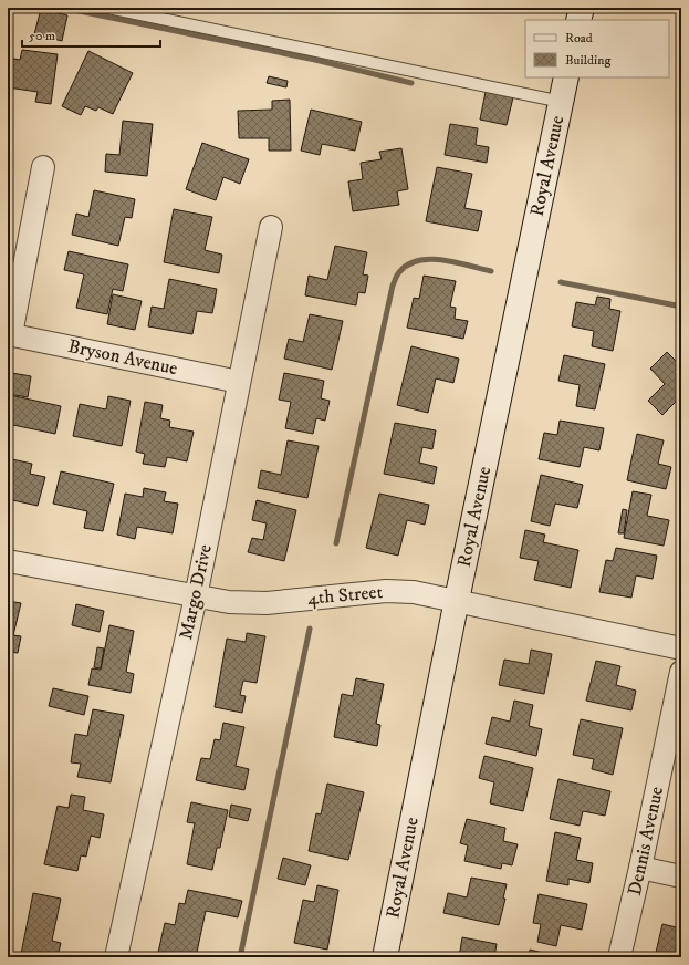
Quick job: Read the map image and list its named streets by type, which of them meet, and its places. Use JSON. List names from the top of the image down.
{
  "streets": {
    "main road": ["Royal Avenue"],
    "street": [
      "Bryson Avenue",
      "Margo Drive",
      "4th Street",
      "Dennis Avenue"
    ]
  },
  "crossings": [
    ["Royal Avenue", "4th Street"],
    ["Bryson Avenue", "Margo Drive"],
    ["Margo Drive", "4th Street"]
  ],
  "legend": ["Road", "Building"],
  "scale_bar": "50 m"
}
